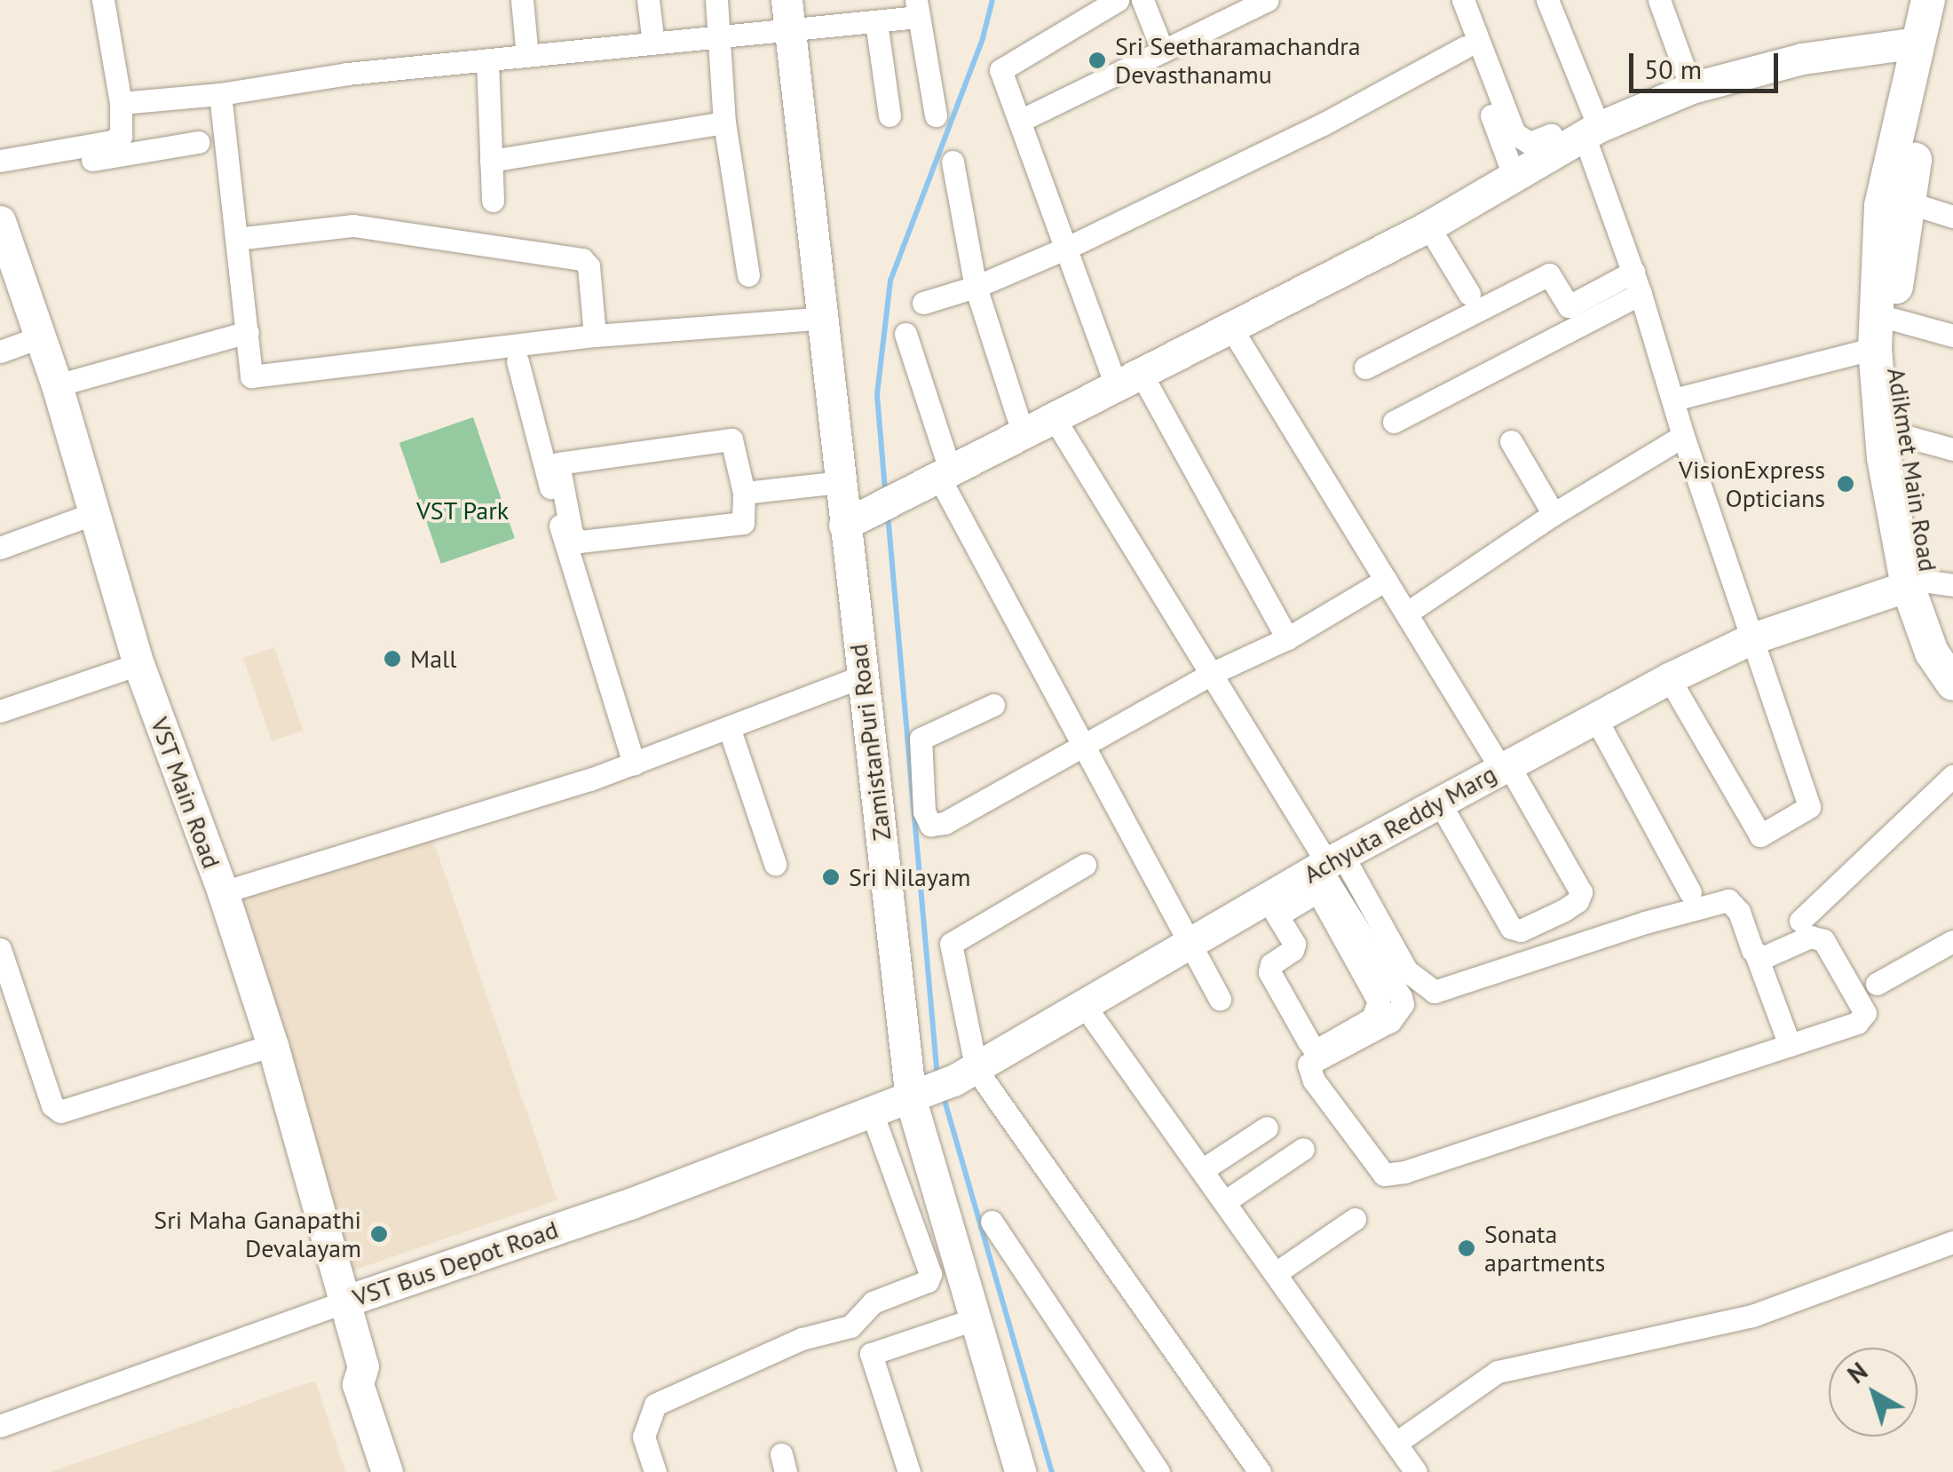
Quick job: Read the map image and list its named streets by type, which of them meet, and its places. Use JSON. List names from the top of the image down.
{
  "streets": {
    "main road": ["Adikmet Main Road"],
    "street": [
      "ZamistanPuri Road",
      "VST Main Road",
      "Achyuta Reddy Marg",
      "VST Bus Depot Road"
    ]
  },
  "crossings": [
    ["Adikmet Main Road", "Achyuta Reddy Marg"],
    ["ZamistanPuri Road", "Achyuta Reddy Marg"],
    ["ZamistanPuri Road", "VST Bus Depot Road"],
    ["VST Main Road", "VST Bus Depot Road"],
    ["Achyuta Reddy Marg", "VST Bus Depot Road"]
  ],
  "parks": ["VST Park"],
  "places": [
    "Sri Seetharamachandra Devasthanamu",
    "VisionExpress Opticians",
    "Mall",
    "Sri Nilayam",
    "Sri Maha Ganapathi Devalayam",
    "Sonata apartments"
  ],
  "scale_bar": "50 m",
  "north": "top left"
}
